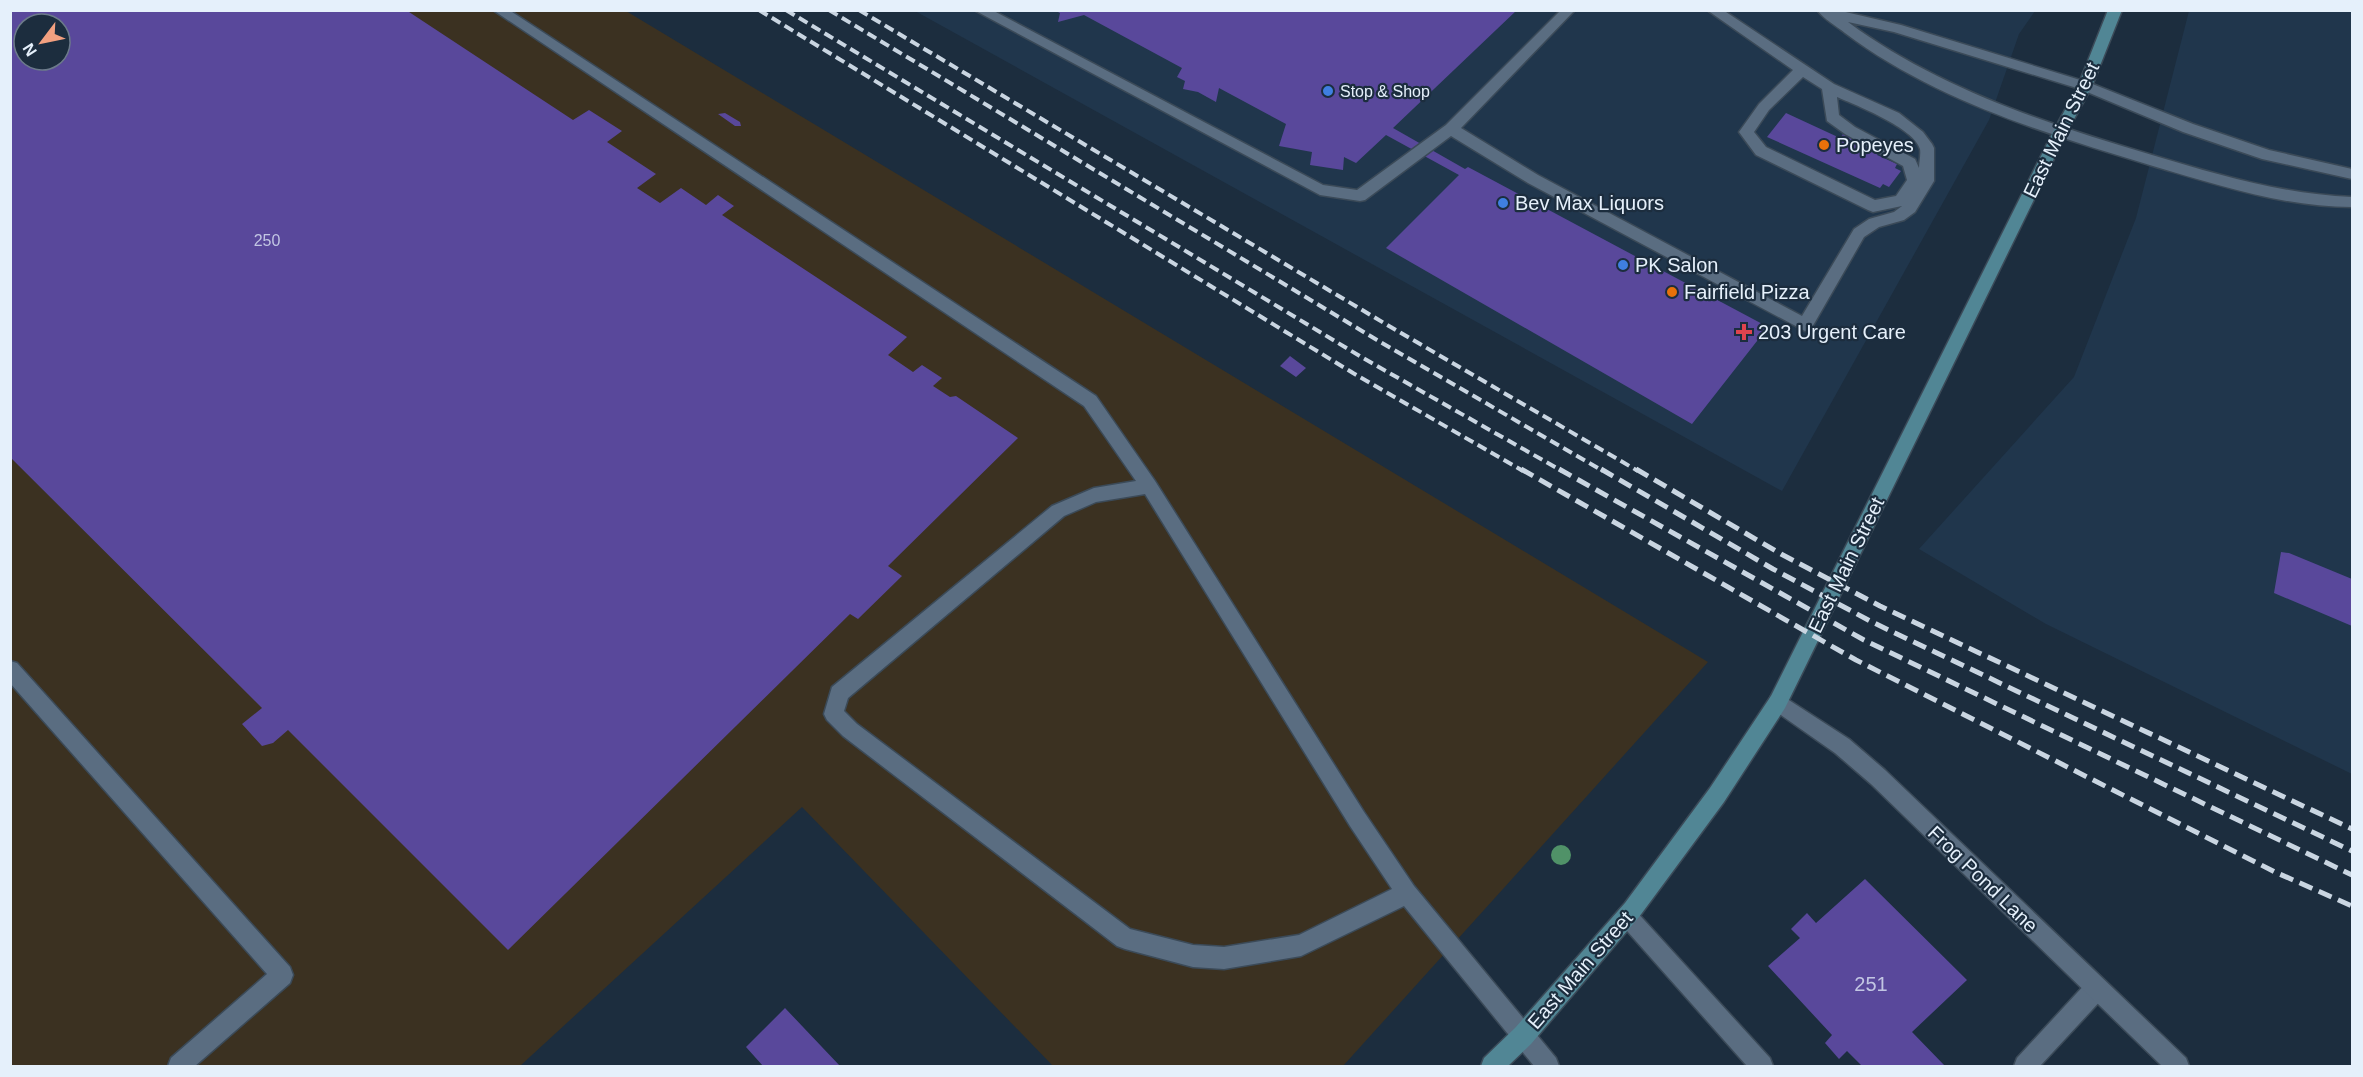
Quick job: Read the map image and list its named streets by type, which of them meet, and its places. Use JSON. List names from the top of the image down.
{
  "streets": {
    "main road": ["East Main Street"],
    "street": ["Frog Pond Lane"]
  },
  "crossings": [
    ["East Main Street", "Frog Pond Lane"]
  ],
  "places": {
    "other": [
      "Stop & Shop",
      "Popeyes",
      "Bev Max Liquors",
      "PK Salon",
      "Fairfield Pizza"
    ],
    "health": ["203 Urgent Care"]
  },
  "house_numbers": ["250", "251"],
  "north": "bottom left"
}
